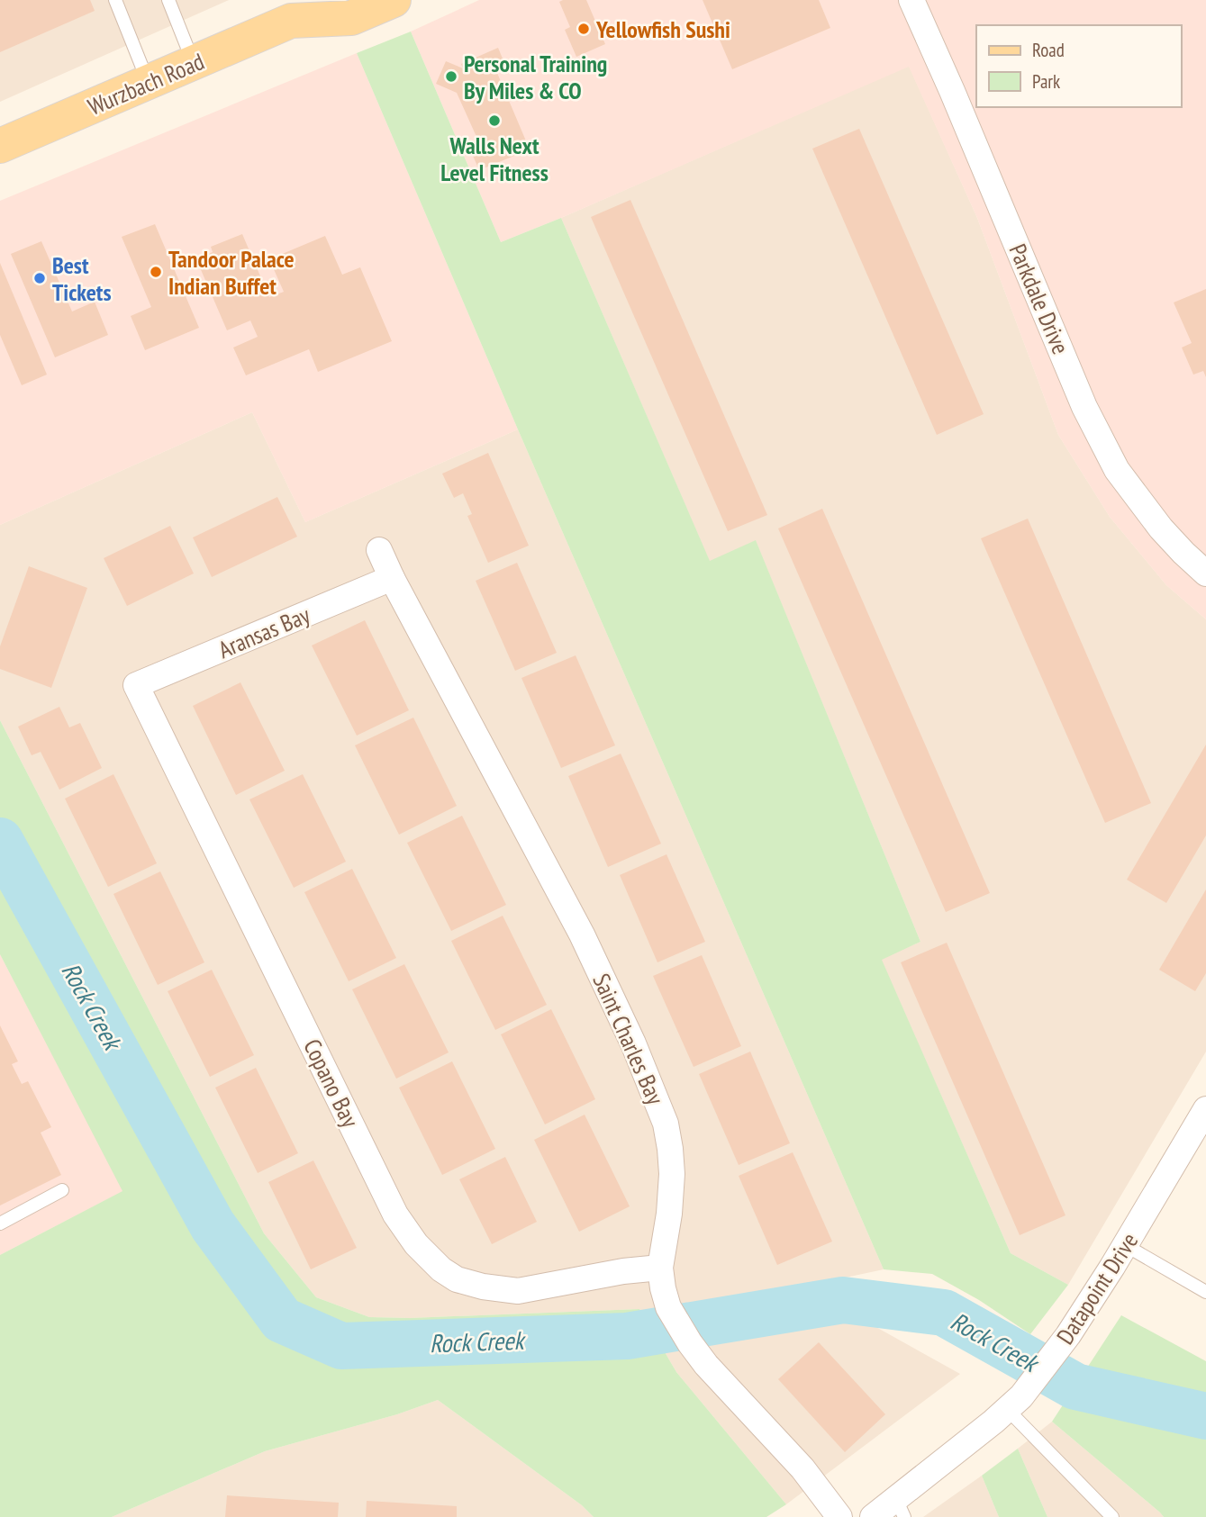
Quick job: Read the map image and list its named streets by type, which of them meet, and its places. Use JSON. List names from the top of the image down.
{
  "streets": {
    "main road": ["Wurzbach Road"],
    "street": [
      "Parkdale Drive",
      "Aransas Bay",
      "Saint Charles Bay",
      "Copano Bay",
      "Datapoint Drive"
    ]
  },
  "crossings": [
    ["Aransas Bay", "Saint Charles Bay"],
    ["Aransas Bay", "Copano Bay"],
    ["Saint Charles Bay", "Copano Bay"]
  ],
  "water": ["Rock Creek"],
  "places": [
    "Yellowfish Sushi",
    "Personal Training By Miles & CO",
    "Walls Next Level Fitness",
    "Tandoor Palace Indian Buffet",
    "Best Tickets"
  ],
  "legend": ["Road", "Park"]
}
